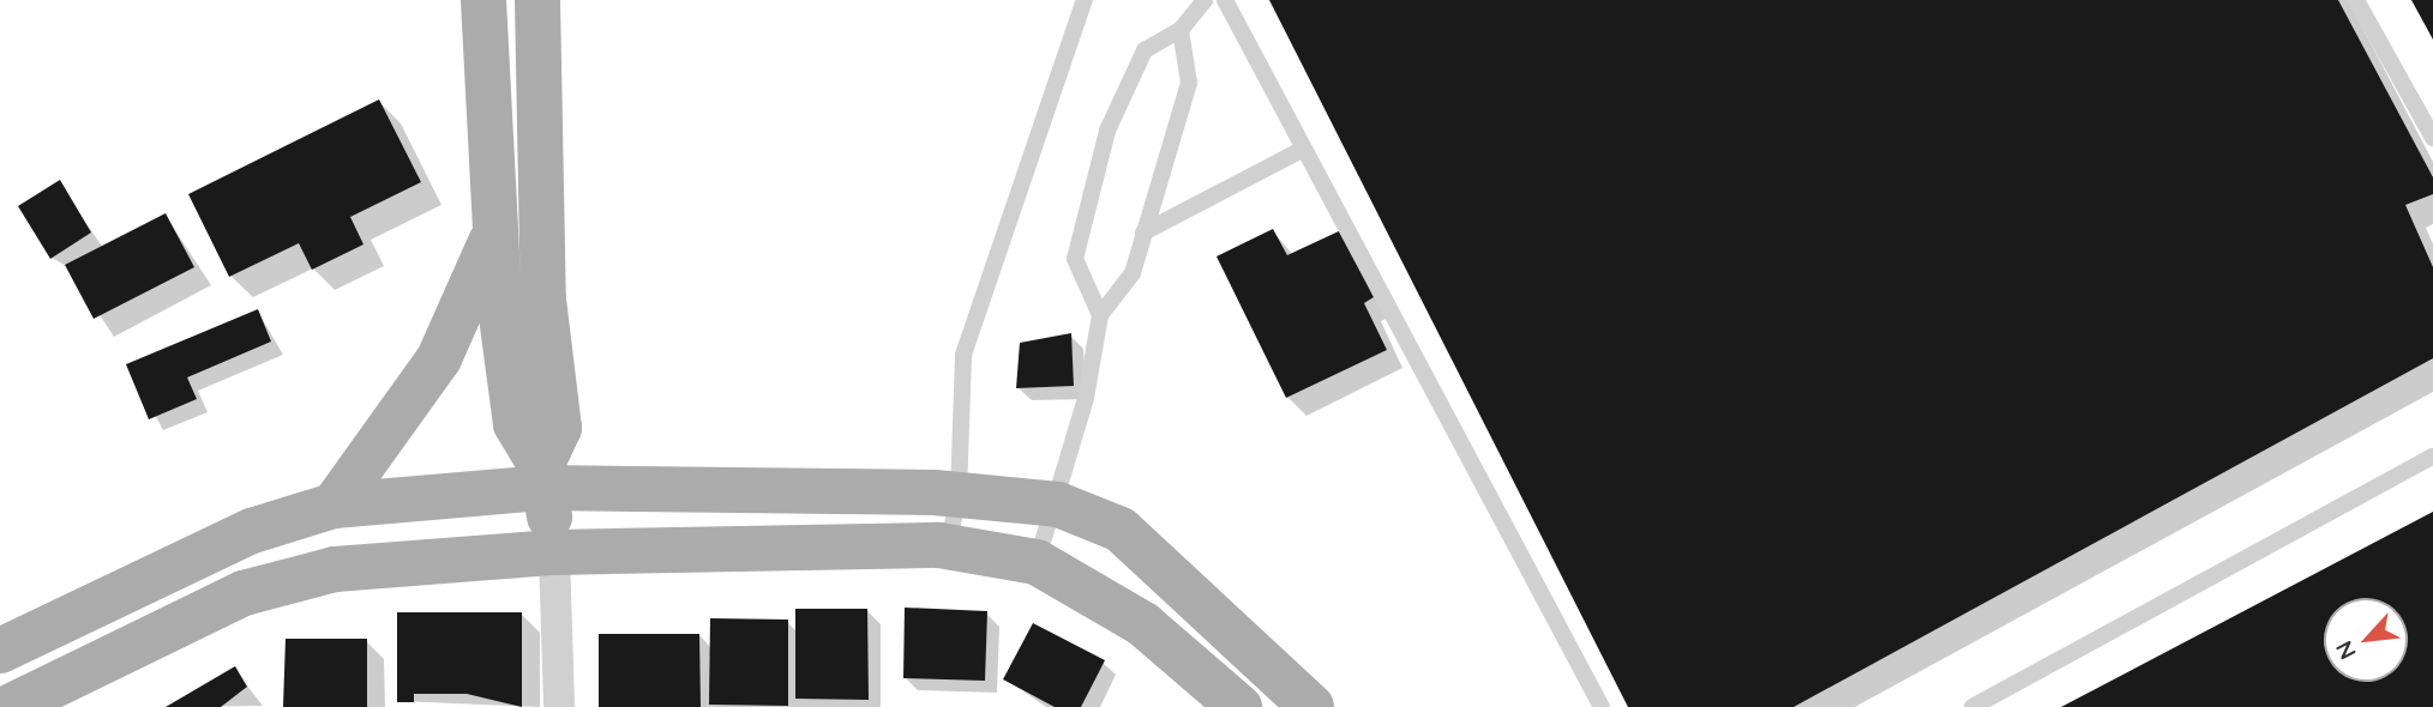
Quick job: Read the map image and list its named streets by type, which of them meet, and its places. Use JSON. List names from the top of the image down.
{
  "north": "bottom left"
}
